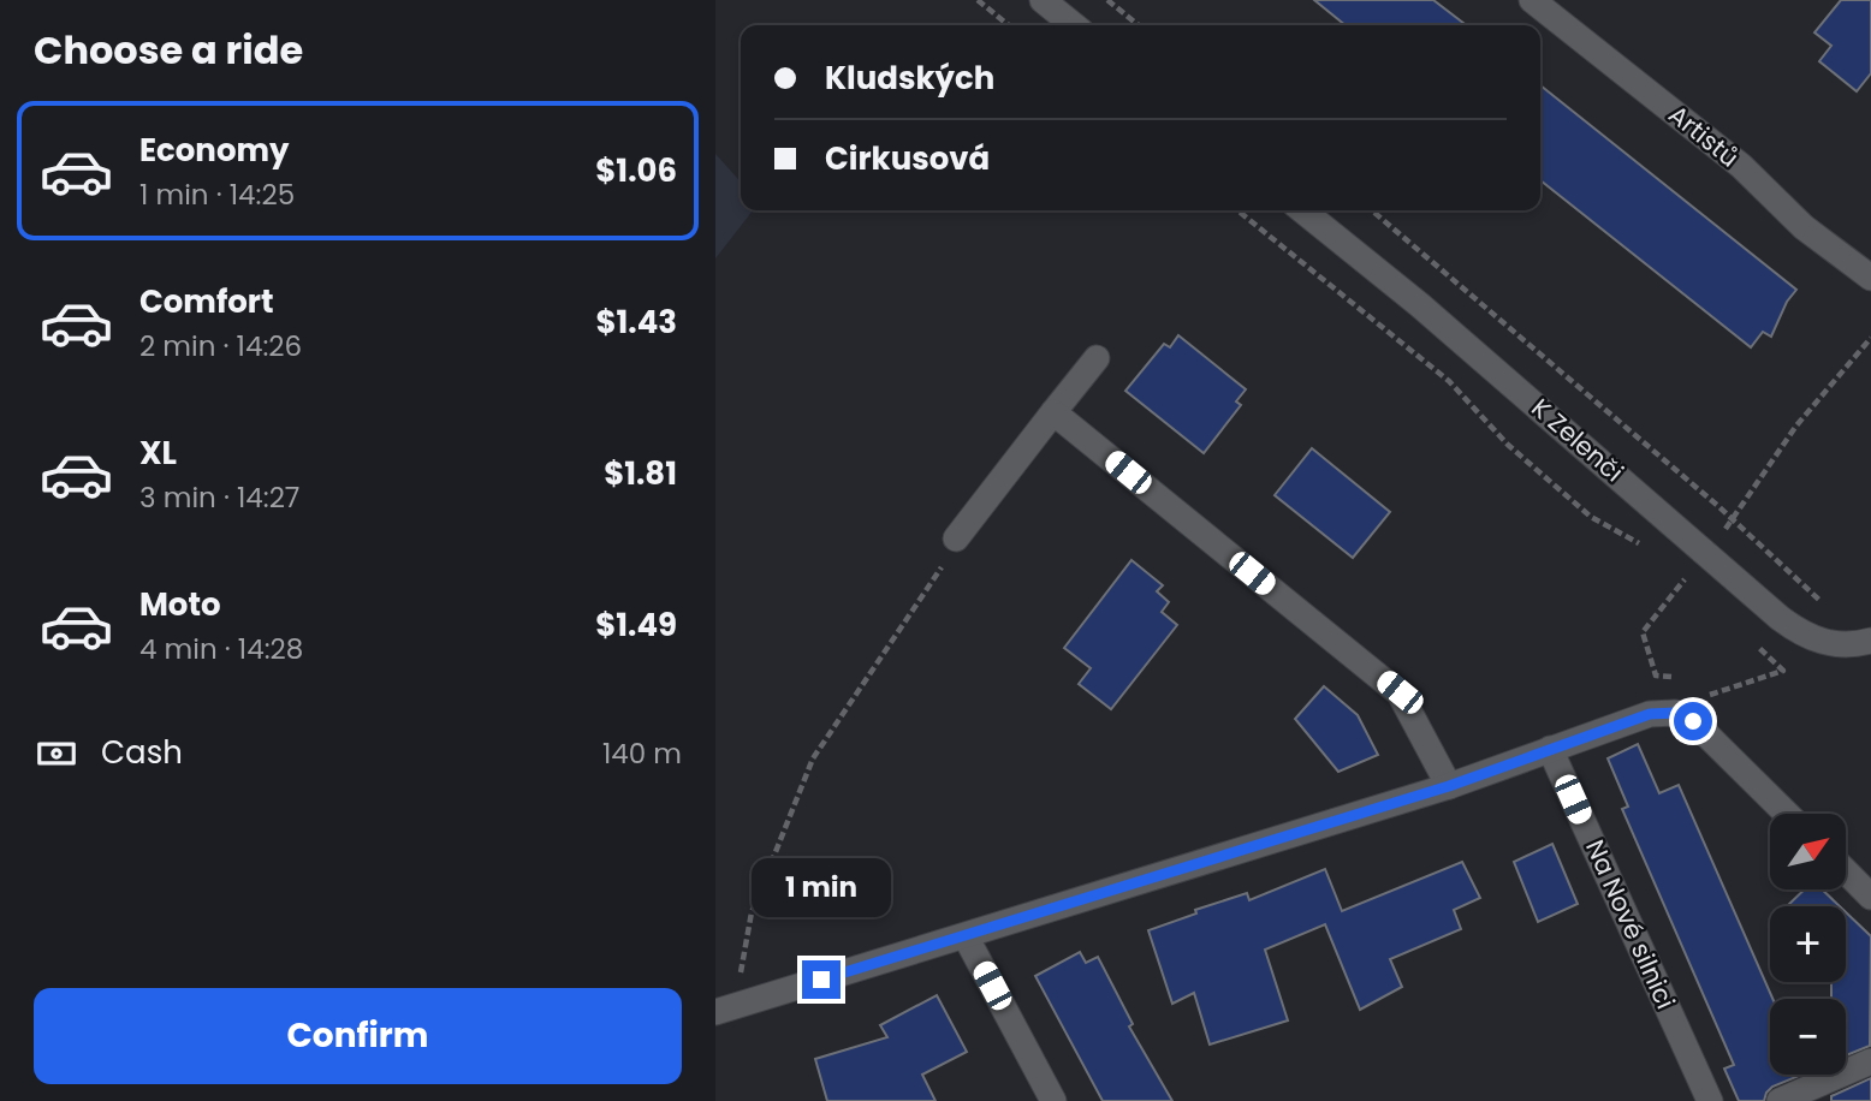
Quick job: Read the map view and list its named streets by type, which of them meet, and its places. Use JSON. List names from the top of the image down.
{
  "streets": {
    "street": ["Artistů", "K Zelenči", "Na Nové silnici"]
  },
  "north": "top right",
  "page": {
    "heading": "Choose a ride",
    "banner": ["Kludských", "Cirkusová"],
    "list": [
      {
        "name": "Economy",
        "note": "1 min · 14:25",
        "value": "$1.06"
      },
      {
        "name": "Comfort",
        "note": "2 min · 14:26",
        "value": "$1.43"
      },
      {
        "name": "XL",
        "note": "3 min · 14:27",
        "value": "$1.81"
      },
      {
        "name": "Moto",
        "note": "4 min · 14:28",
        "value": "$1.49"
      }
    ],
    "pay": ["Cash", "140 m"],
    "map_buttons": ["+", "−"],
    "bubble": "1 min",
    "buttons": "Confirm"
  }
}
